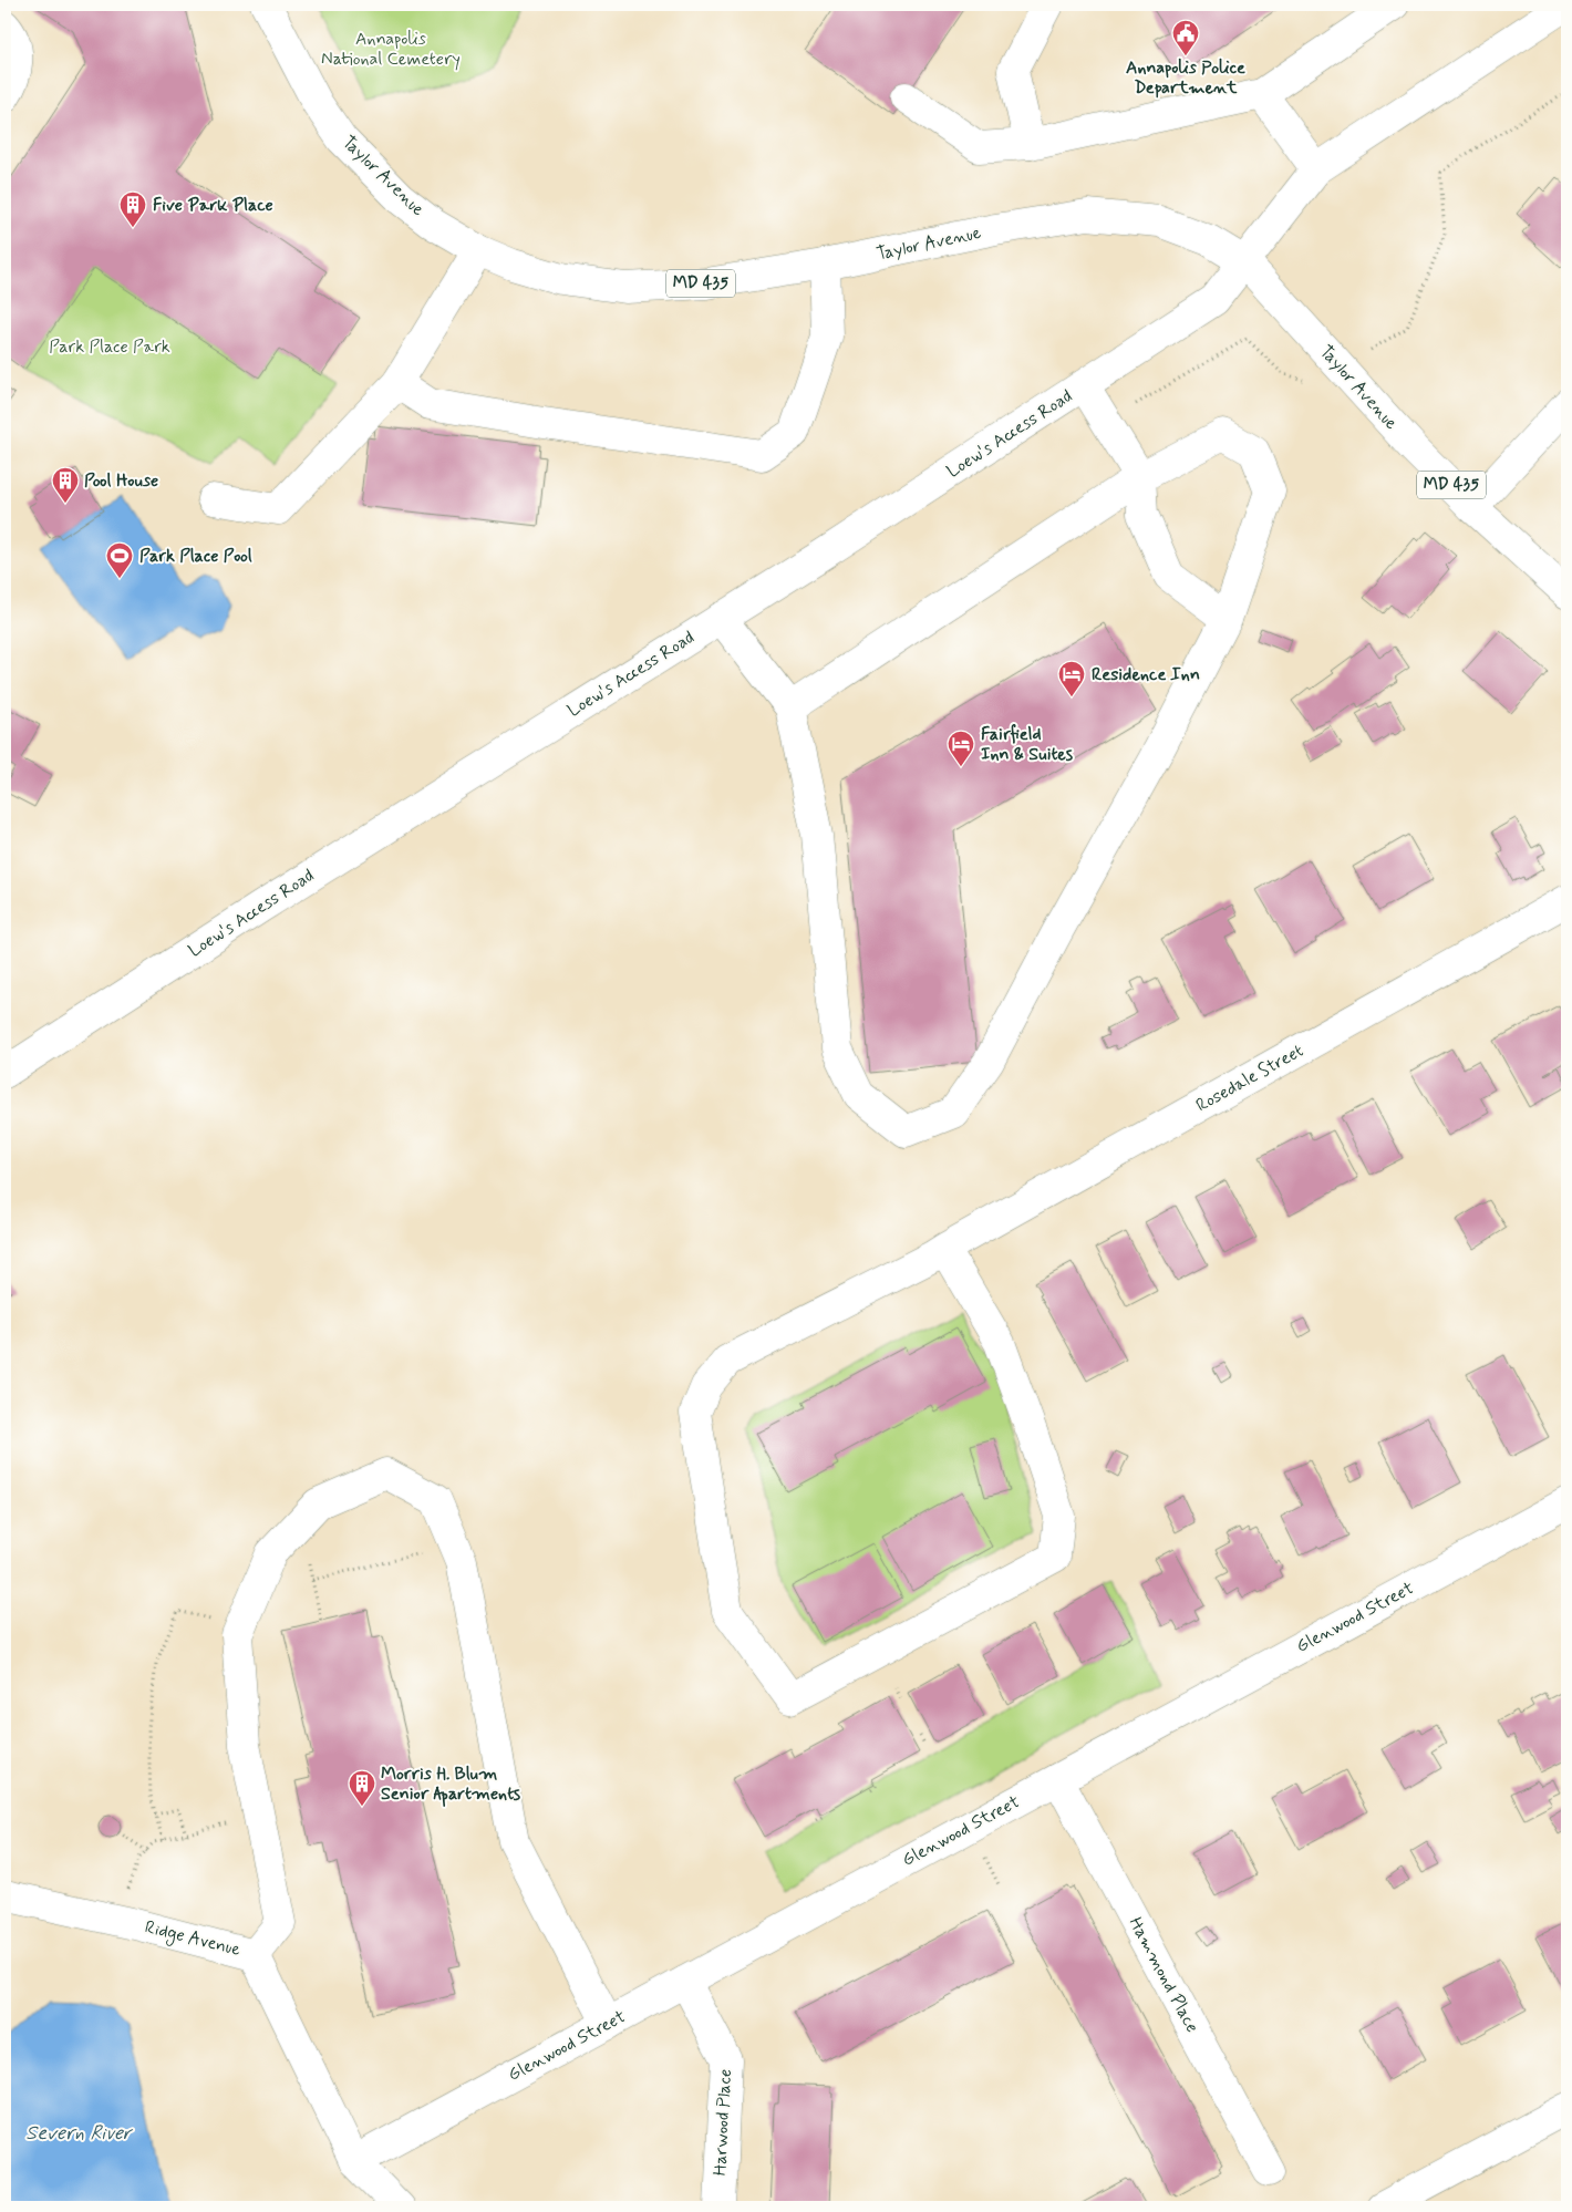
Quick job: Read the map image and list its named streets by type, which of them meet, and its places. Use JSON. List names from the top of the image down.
{
  "streets": {
    "street": [
      "Taylor Avenue",
      "MD 435",
      "Loew's Access Road",
      "Rosedale Street",
      "Glenwood Street",
      "Ridge Avenue",
      "Hammond Place",
      "Harwood Place"
    ]
  },
  "crossings": [
    ["Taylor Avenue", "Loew's Access Road"],
    ["Glenwood Street", "Ridge Avenue"],
    ["Glenwood Street", "Hammond Place"],
    ["Glenwood Street", "Harwood Place"]
  ],
  "water": ["Severn River"],
  "parks": ["Annapolis National Cemetery", "Park Place Park"],
  "places": {
    "public building": ["Annapolis Police Department"],
    "building": ["Five Park Place", "Pool House", "Morris H. Blum Senior Apartments"],
    "sports": ["Park Place Pool"],
    "hotel": ["Residence Inn", "Fairfield Inn & Suites"]
  }
}
